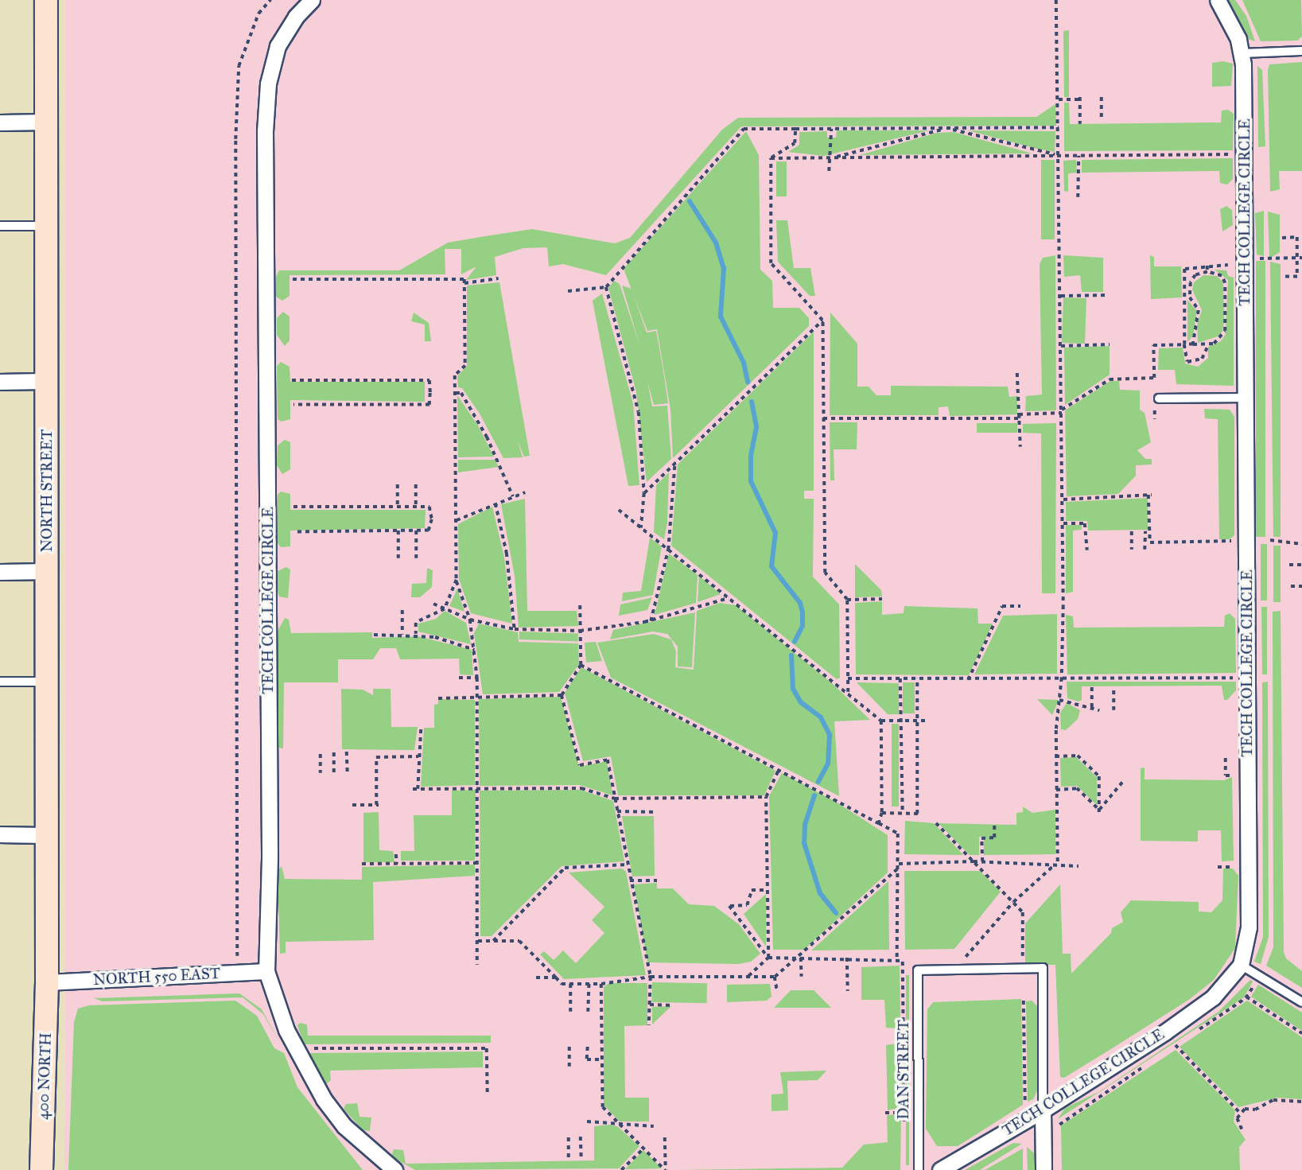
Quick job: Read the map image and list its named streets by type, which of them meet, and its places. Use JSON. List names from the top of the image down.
{
  "streets": {
    "main road": ["NORTH STREET", "400 NORTH"],
    "street": ["TECH COLLEGE CIRCLE", "NORTH 550 EAST"],
    "lane": ["DAN STREET"]
  },
  "crossings": [
    ["TECH COLLEGE CIRCLE", "NORTH 550 EAST"],
    ["NORTH STREET", "NORTH 550 EAST"],
    ["NORTH STREET", "400 NORTH"],
    ["NORTH 550 EAST", "400 NORTH"]
  ]
}
